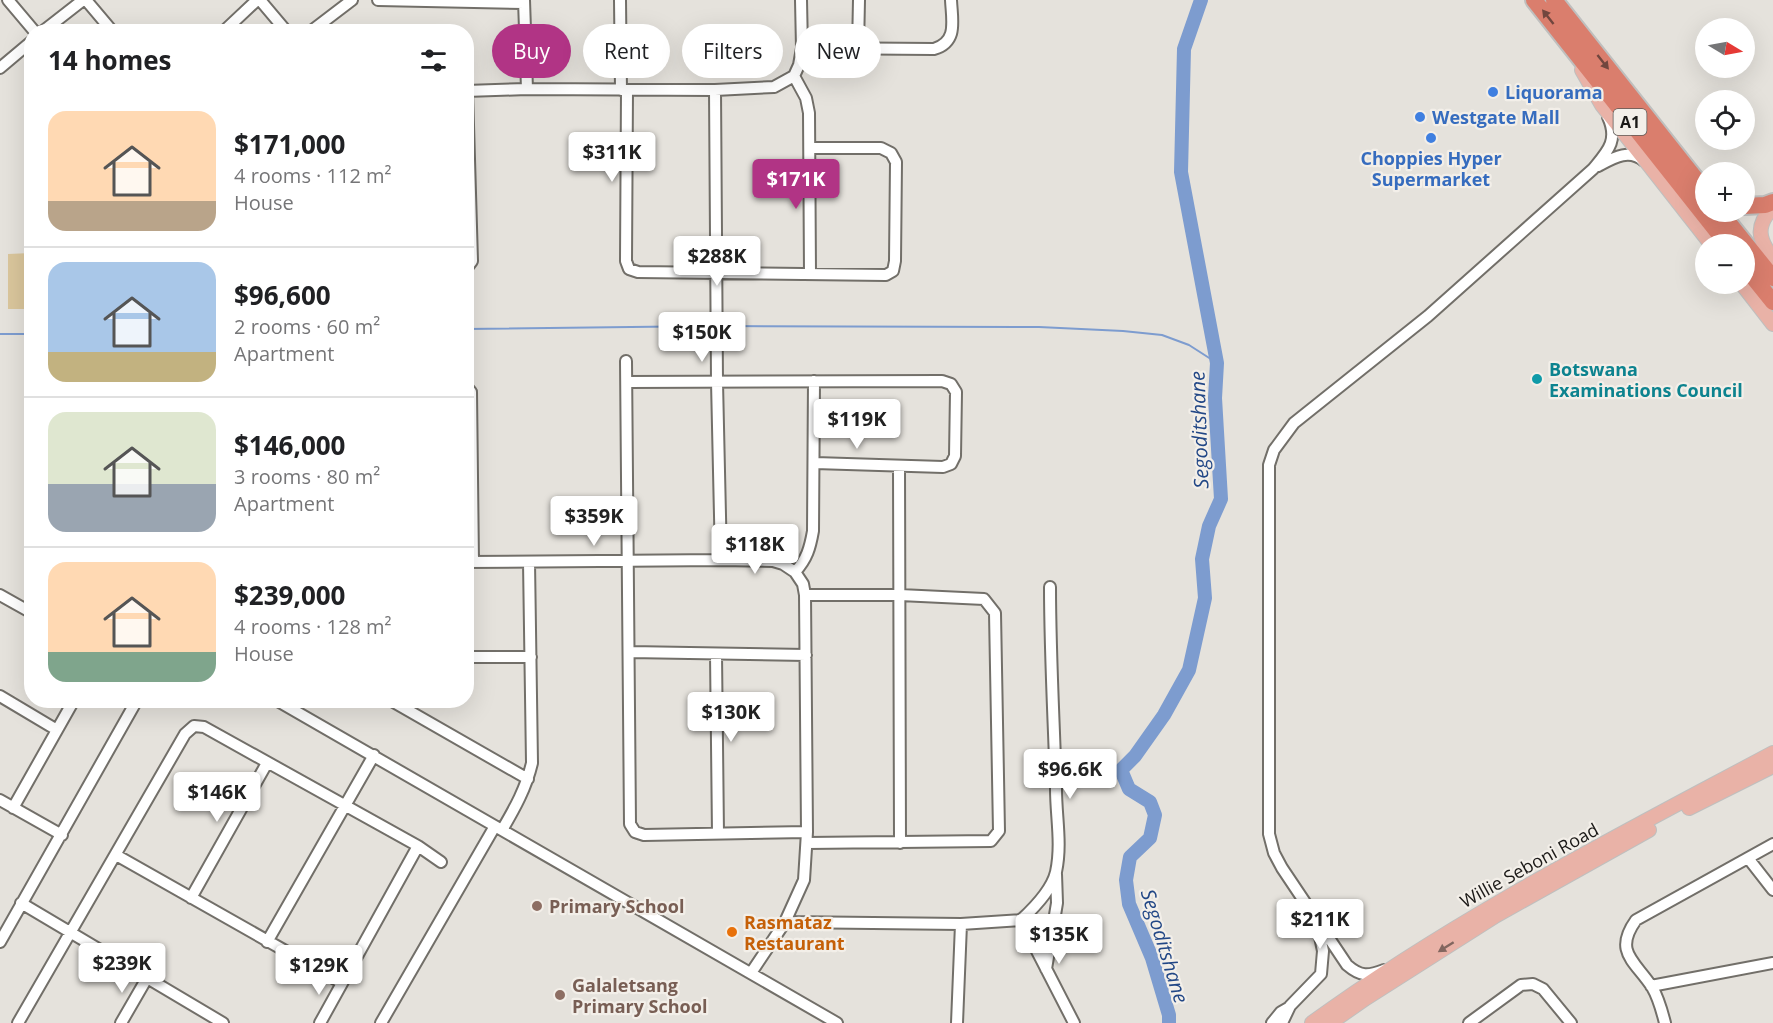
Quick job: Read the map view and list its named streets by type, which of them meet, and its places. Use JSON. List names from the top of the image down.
{
  "streets": {
    "highway": ["A1"],
    "main road": ["Willie Seboni Road"]
  },
  "water": ["Segoditshane"],
  "places": [
    "Liquorama",
    "Westgate Mall",
    "Choppies Hyper Supermarket",
    "Botswana Examinations Council",
    "Primary School",
    "Rasmataz Restaurant",
    "Galaletsang Primary School"
  ],
  "north": "right",
  "page": {
    "map_buttons": ["+", "−"],
    "chip": [
      "Buy",
      "Rent",
      "Filters",
      "New"
    ],
    "heading": "14 homes",
    "list": [
      {
        "name": "$171,000",
        "note": "4 rooms · 112 m² · House"
      },
      {
        "name": "$96,600",
        "note": "2 rooms · 60 m² · Apartment"
      },
      {
        "name": "$146,000",
        "note": "3 rooms · 80 m² · Apartment"
      },
      {
        "name": "$239,000",
        "note": "4 rooms · 128 m² · House"
      }
    ],
    "price": [
      "$311K",
      "$171K",
      "$288K",
      "$150K",
      "$119K",
      "$359K",
      "$118K",
      "$130K",
      "$96.6K",
      "$146K",
      "$211K",
      "$135K",
      "$239K",
      "$129K"
    ]
  }
}
